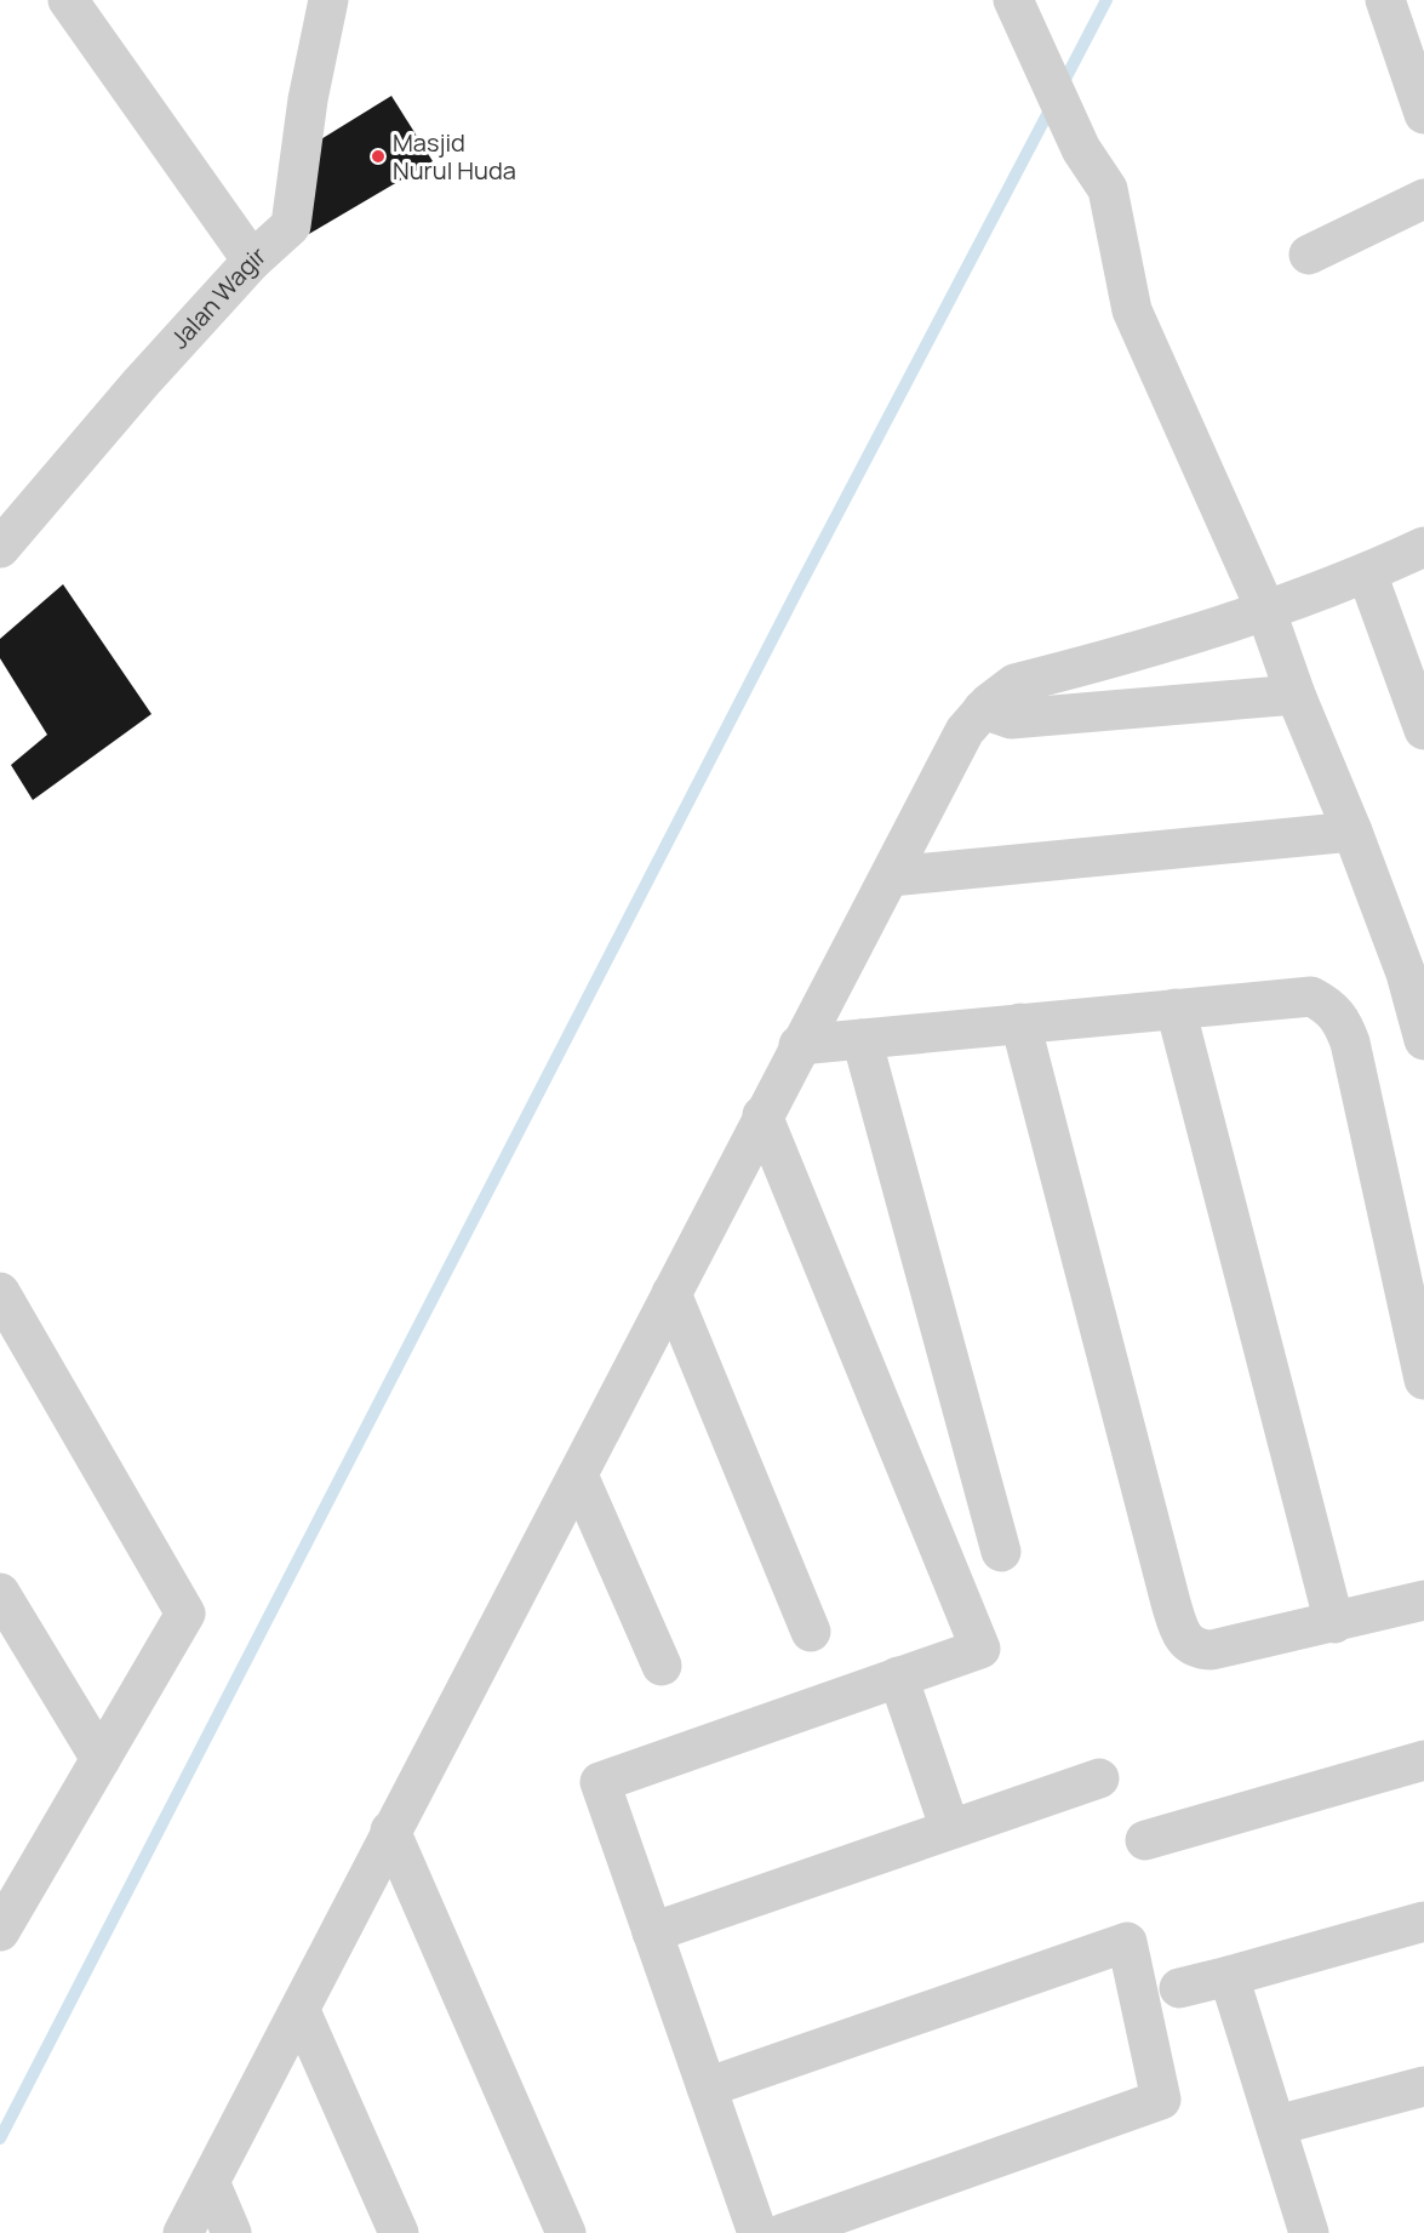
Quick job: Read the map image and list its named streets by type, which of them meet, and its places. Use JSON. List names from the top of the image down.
{
  "streets": {
    "street": ["Jalan Wagir"]
  },
  "places": ["Masjid Nurul Huda"]
}
